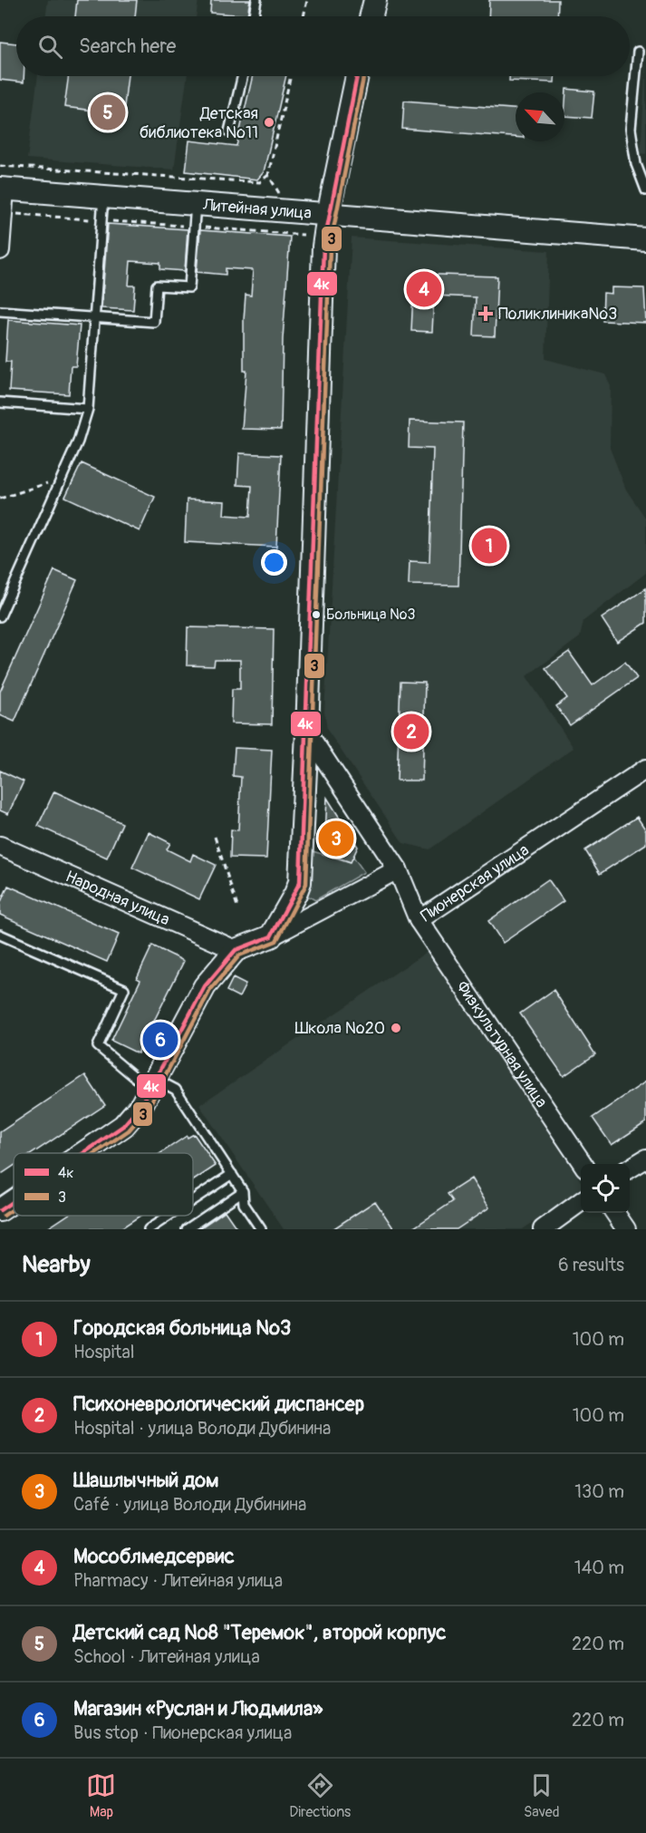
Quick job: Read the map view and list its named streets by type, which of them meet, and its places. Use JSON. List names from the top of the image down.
{
  "streets": {
    "street": [
      "Литейная улица",
      "Пионерская улица",
      "Народная улица",
      "Физкультурная улица"
    ]
  },
  "crossings": [
    ["Пионерская улица", "Физкультурная улица"]
  ],
  "places": {
    "other": ["Детская библиотека №11", "Больница №3", "Школа №20"],
    "health": ["Поликлиника№3"]
  },
  "lines": ["transit line 4к", "transit line 3"],
  "legend": ["4к", "3"],
  "north": "top left",
  "page": {
    "search": "Search here",
    "pins": [
      "5",
      "4",
      "1",
      "2",
      "3",
      "6"
    ],
    "heading": ["Nearby", "6 results"],
    "list": [
      {
        "mark": "1",
        "name": "Городская больница №3",
        "note": "Hospital",
        "value": "100 m"
      },
      {
        "mark": "2",
        "name": "Психоневрологический диспансер",
        "note": "Hospital · улица Володи Дубинина",
        "value": "100 m"
      },
      {
        "mark": "3",
        "name": "Шашлычный дом",
        "note": "Café · улица Володи Дубинина",
        "value": "130 m"
      },
      {
        "mark": "4",
        "name": "Мособлмедсервис",
        "note": "Pharmacy · Литейная улица",
        "value": "140 m"
      },
      {
        "mark": "5",
        "name": "Детский сад №8 \"Теремок\", второй корпус",
        "note": "School · Литейная улица",
        "value": "220 m"
      },
      {
        "mark": "6",
        "name": "Магазин «Руслан и Людмила»",
        "note": "Bus stop · Пионерская улица",
        "value": "220 m"
      }
    ],
    "nav": ["Map", "Directions", "Saved"]
  }
}
